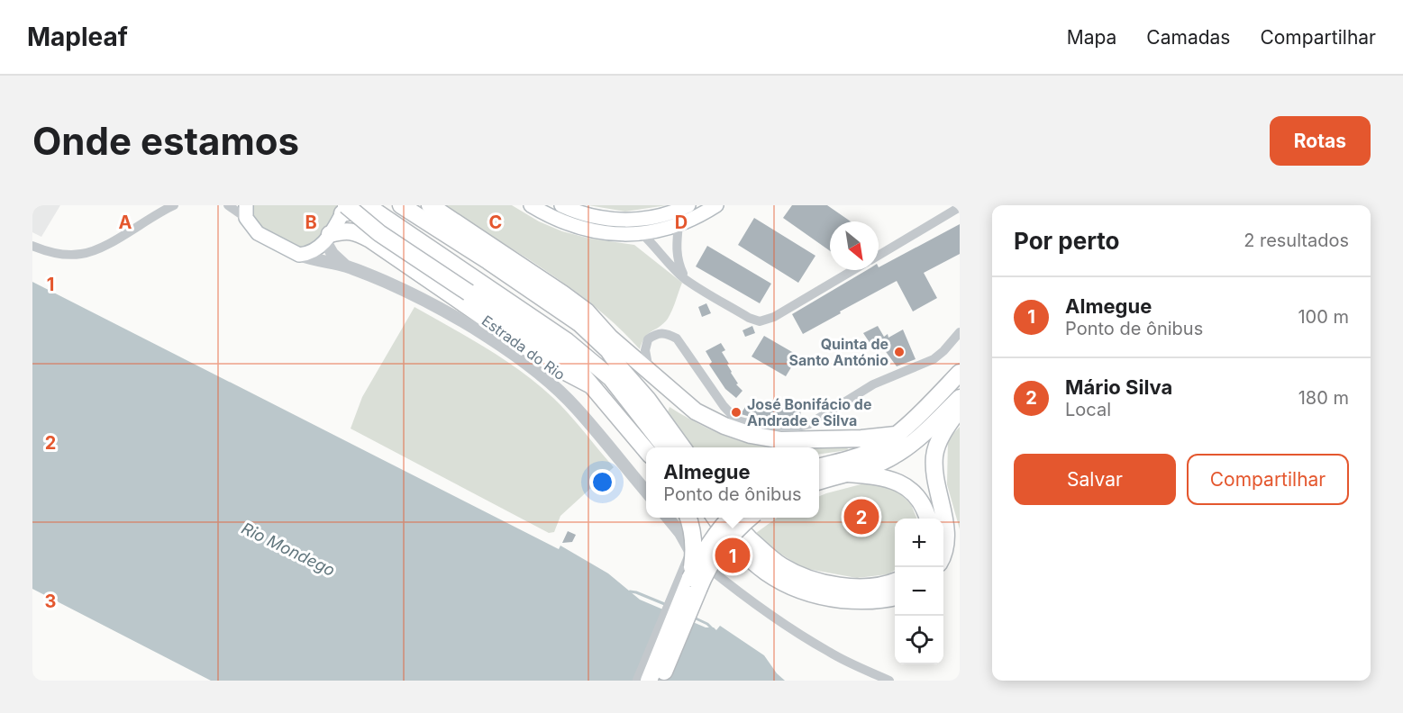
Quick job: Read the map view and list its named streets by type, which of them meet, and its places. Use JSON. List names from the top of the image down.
{
  "streets": {
    "street": ["Estrada do Rio"]
  },
  "water": ["Rio Mondego"],
  "places": ["Quinta de Santo António", "José Bonifácio de Andrade e Silva"],
  "north": "bottom right",
  "page": {
    "header": "Mapleaf",
    "nav": ["Mapa", "Camadas", "Compartilhar"],
    "buttons": [
      "Rotas",
      ["Salvar", "Compartilhar"]
    ],
    "title": "Onde estamos",
    "heading": ["Por perto", "2 resultados"],
    "list": [
      {
        "mark": "1",
        "name": "Almegue",
        "note": "Ponto de ônibus",
        "value": "100 m"
      },
      {
        "mark": "2",
        "name": "Mário Silva",
        "note": "Local",
        "value": "180 m"
      }
    ],
    "popup": ["Almegue", "Ponto de ônibus"],
    "pins": ["2", "1"],
    "map_buttons": ["+", "−"]
  },
  "grid": {
    "columns": [
      "A",
      "B",
      "C",
      "D"
    ],
    "rows": ["1", "2", "3"]
  }
}
